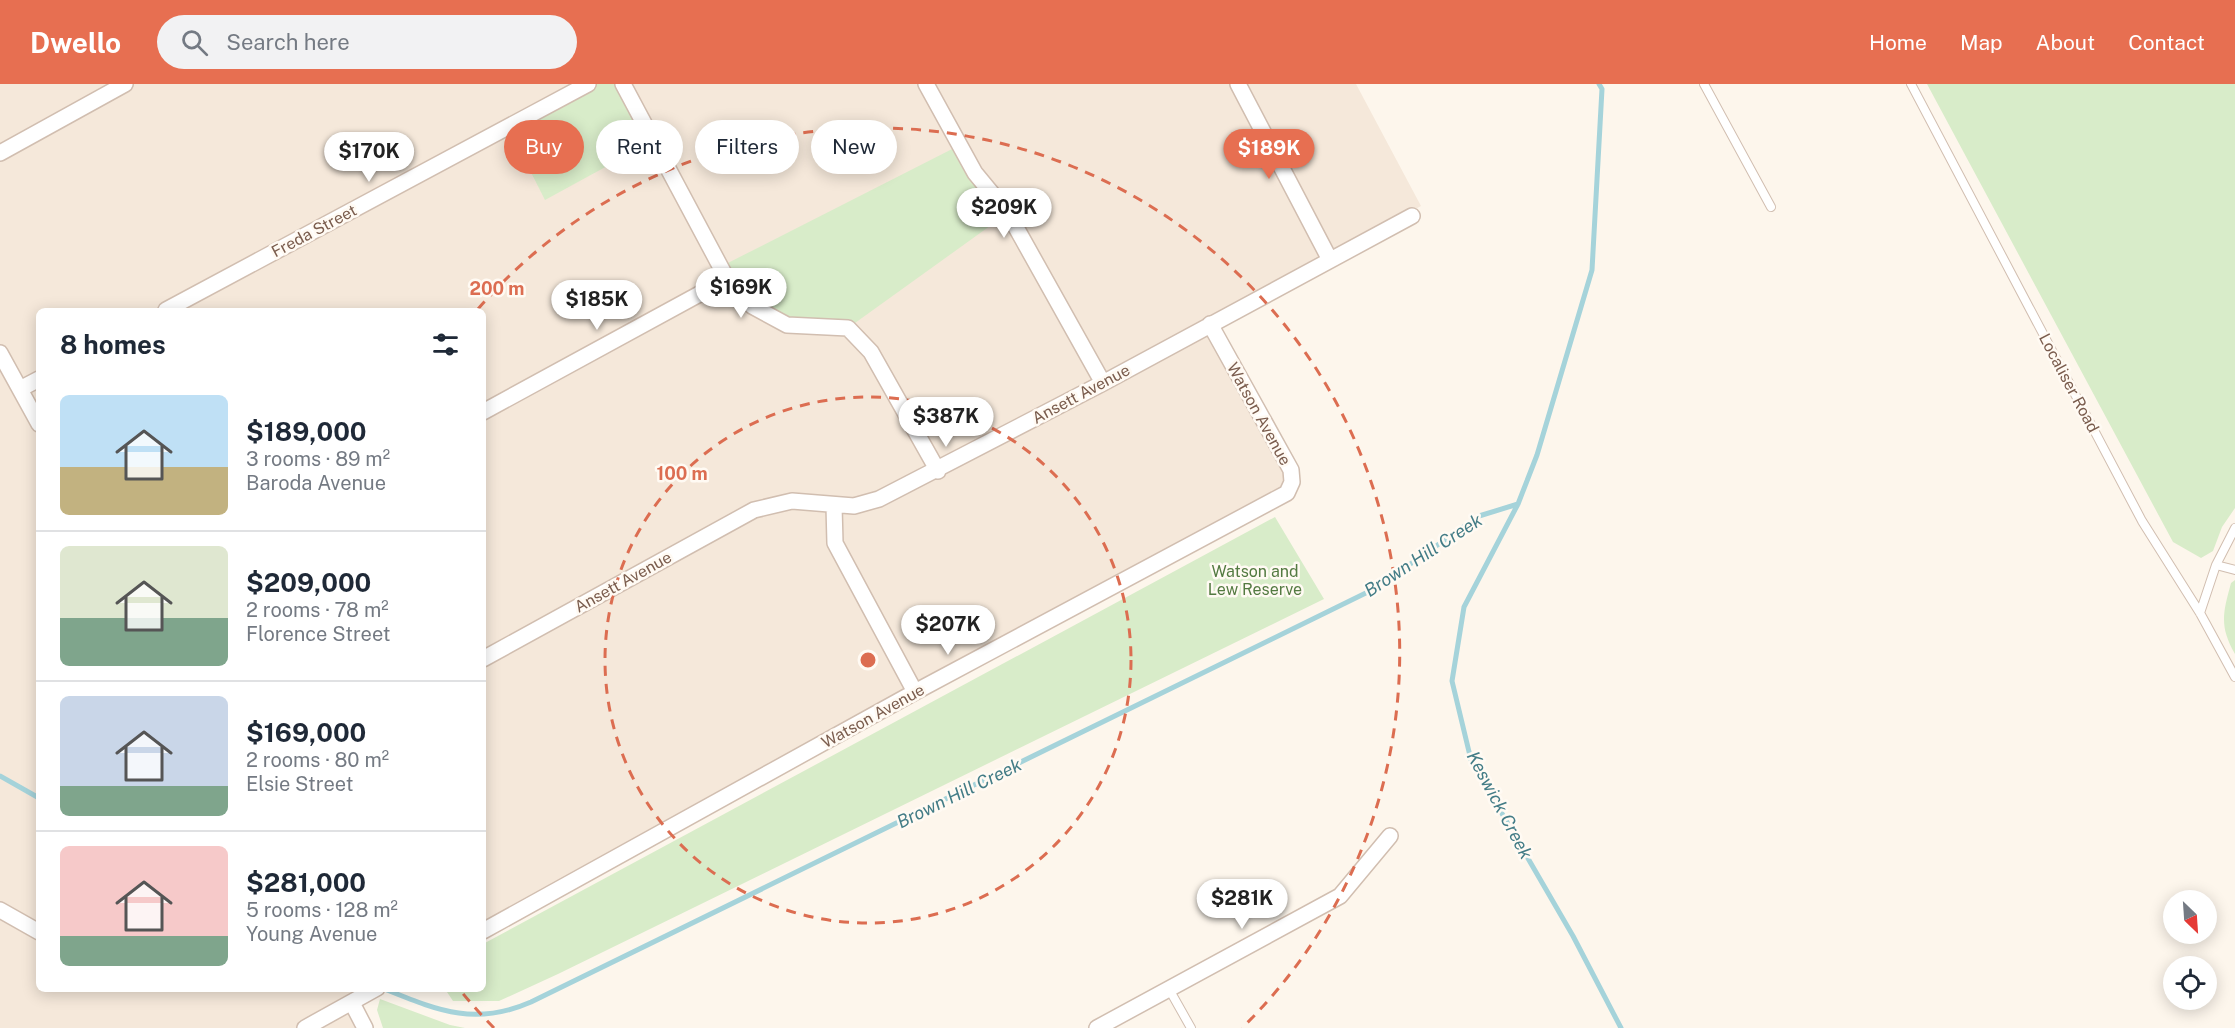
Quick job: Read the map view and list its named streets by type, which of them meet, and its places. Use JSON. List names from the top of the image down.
{
  "streets": {
    "street": ["Freda Street", "Ansett Avenue", "Watson Avenue"],
    "lane": ["Localiser Road"]
  },
  "crossings": [
    ["Ansett Avenue", "Watson Avenue"]
  ],
  "water": ["Brown Hill Creek", "Keswick Creek"],
  "parks": ["Watson and Lew Reserve"],
  "north": "bottom right",
  "page": {
    "header": "Dwello",
    "search": "Search here",
    "nav": [
      "Home",
      "Map",
      "About",
      "Contact"
    ],
    "chip": [
      "Buy",
      "Rent",
      "Filters",
      "New"
    ],
    "price": [
      "$189K",
      "$170K",
      "$209K",
      "$169K",
      "$185K",
      "$387K",
      "$207K",
      "$281K"
    ],
    "heading": "8 homes",
    "list": [
      {
        "name": "$189,000",
        "note": "3 rooms · 89 m² · Baroda Avenue"
      },
      {
        "name": "$209,000",
        "note": "2 rooms · 78 m² · Florence Street"
      },
      {
        "name": "$169,000",
        "note": "2 rooms · 80 m² · Elsie Street"
      },
      {
        "name": "$281,000",
        "note": "5 rooms · 128 m² · Young Avenue"
      }
    ]
  },
  "rings": ["200 m", "100 m"]
}
